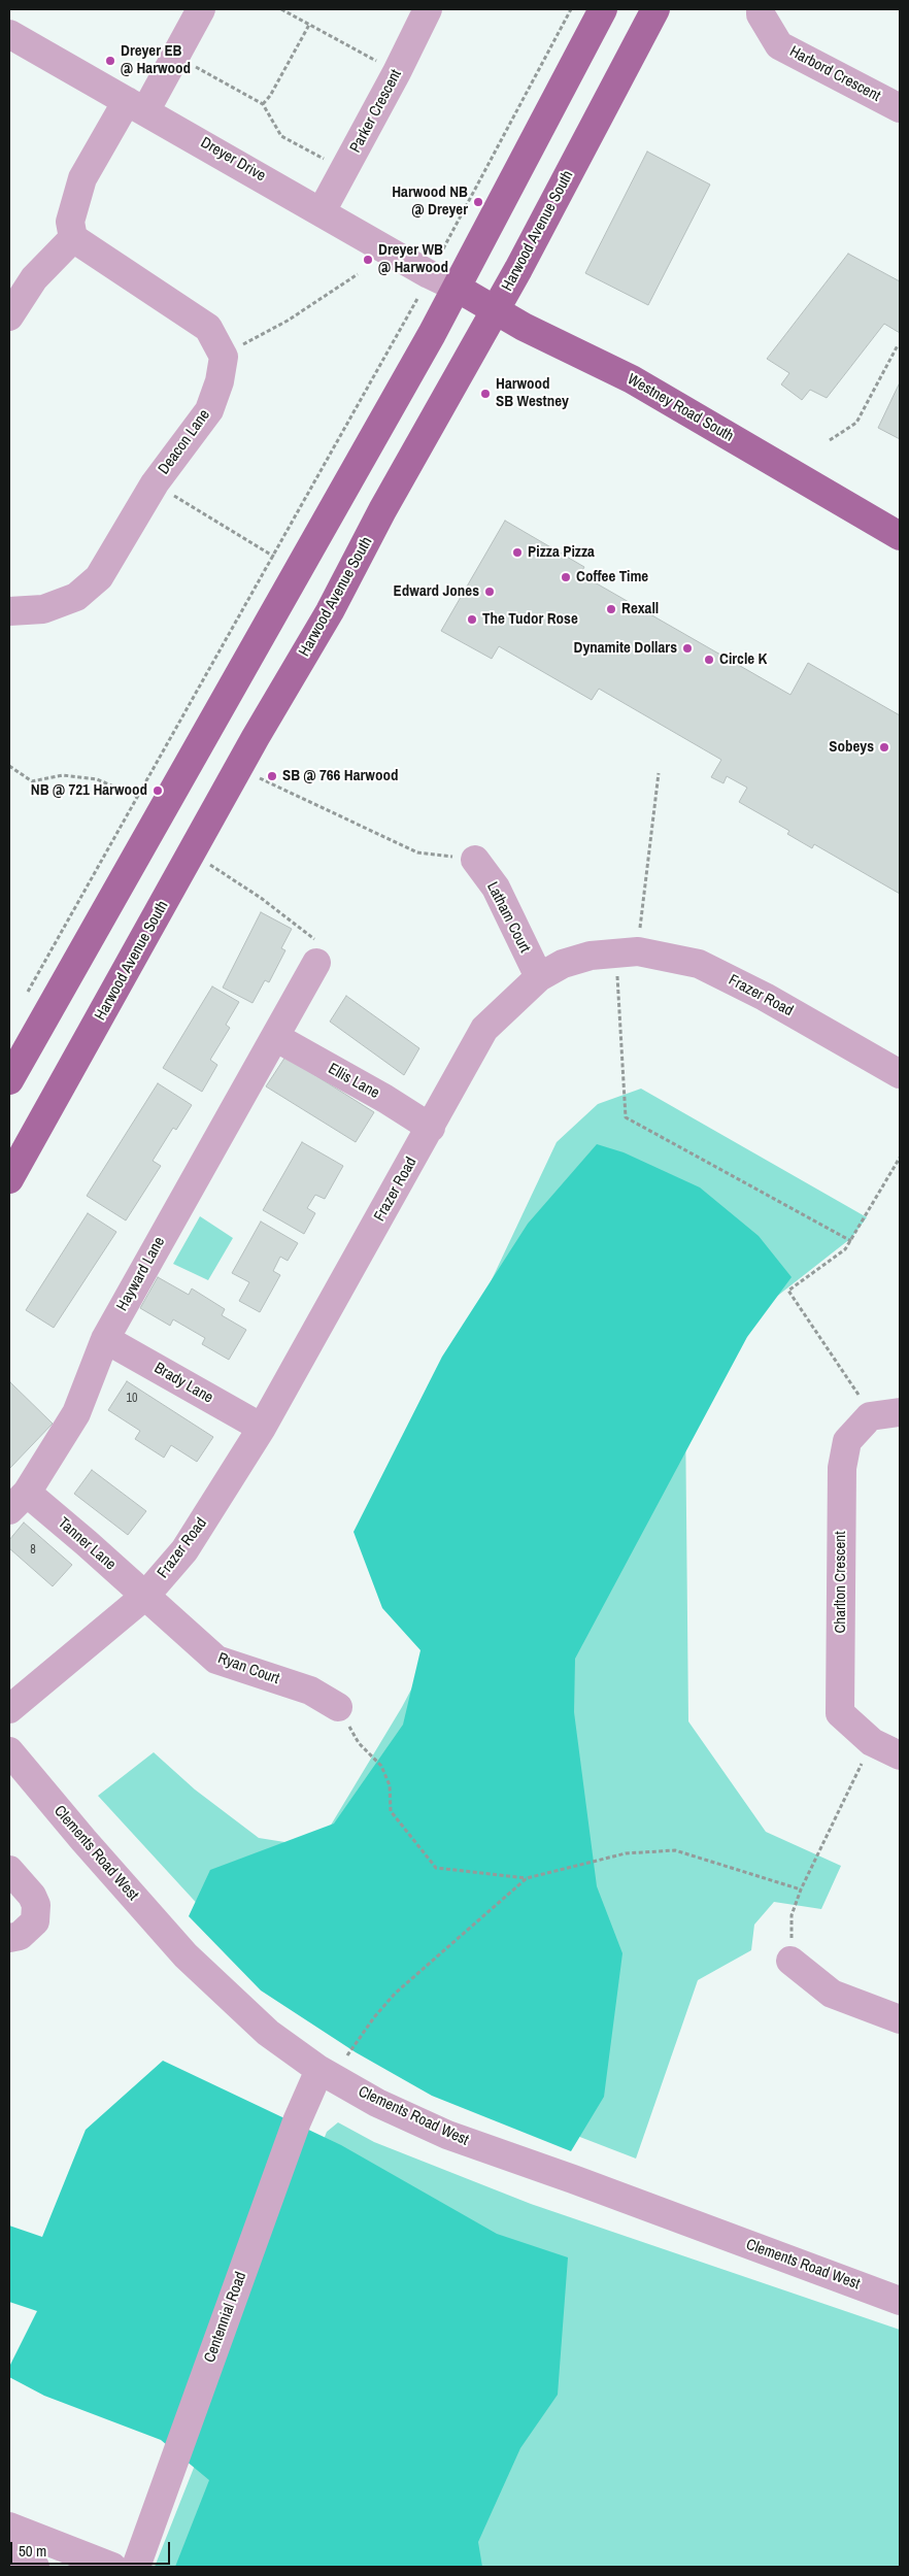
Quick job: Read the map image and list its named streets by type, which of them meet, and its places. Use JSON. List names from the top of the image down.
{
  "streets": {
    "main road": ["Harwood Avenue South", "Westney Road South"],
    "street": [
      "Harbord Crescent",
      "Parker Crescent",
      "Dreyer Drive",
      "Deacon Lane",
      "Latham Court",
      "Frazer Road",
      "Ellis Lane",
      "Hayward Lane",
      "Brady Lane",
      "Tanner Lane",
      "Charlton Crescent",
      "Ryan Court",
      "Clements Road West",
      "Centennial Road"
    ]
  },
  "crossings": [
    ["Parker Crescent", "Dreyer Drive"],
    ["Dreyer Drive", "Westney Road South"],
    ["Harwood Avenue South", "Westney Road South"],
    ["Latham Court", "Frazer Road"],
    ["Frazer Road", "Ellis Lane"],
    ["Frazer Road", "Brady Lane"],
    ["Frazer Road", "Tanner Lane"],
    ["Frazer Road", "Ryan Court"],
    ["Ellis Lane", "Hayward Lane"],
    ["Hayward Lane", "Brady Lane"],
    ["Hayward Lane", "Tanner Lane"],
    ["Tanner Lane", "Ryan Court"],
    ["Clements Road West", "Centennial Road"]
  ],
  "places": [
    "Dreyer EB @ Harwood",
    "Harwood NB @ Dreyer",
    "Dreyer WB @ Harwood",
    "Harwood SB Westney",
    "Pizza Pizza",
    "Coffee Time",
    "Edward Jones",
    "Rexall",
    "The Tudor Rose",
    "Dynamite Dollars",
    "Circle K",
    "Sobeys",
    "SB @ 766 Harwood",
    "NB @ 721 Harwood"
  ],
  "house_numbers": ["10", "8"],
  "scale_bar": "50 m"
}
